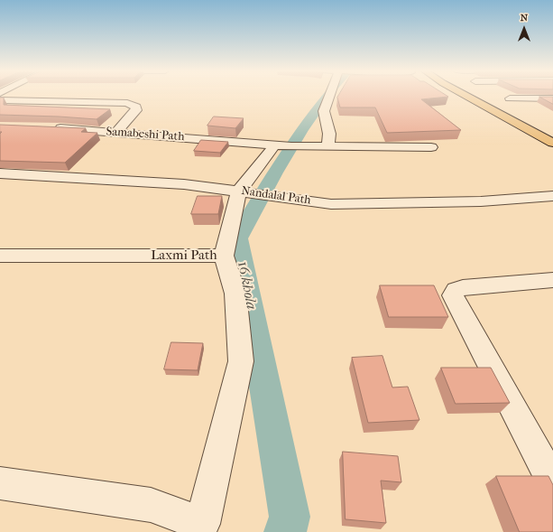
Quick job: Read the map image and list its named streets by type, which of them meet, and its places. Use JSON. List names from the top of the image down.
{
  "streets": {
    "street": ["Samabeshi Path", "Nandalal Path", "Laxmi Path"]
  },
  "water": ["16 khola"],
  "north": "top"
}
